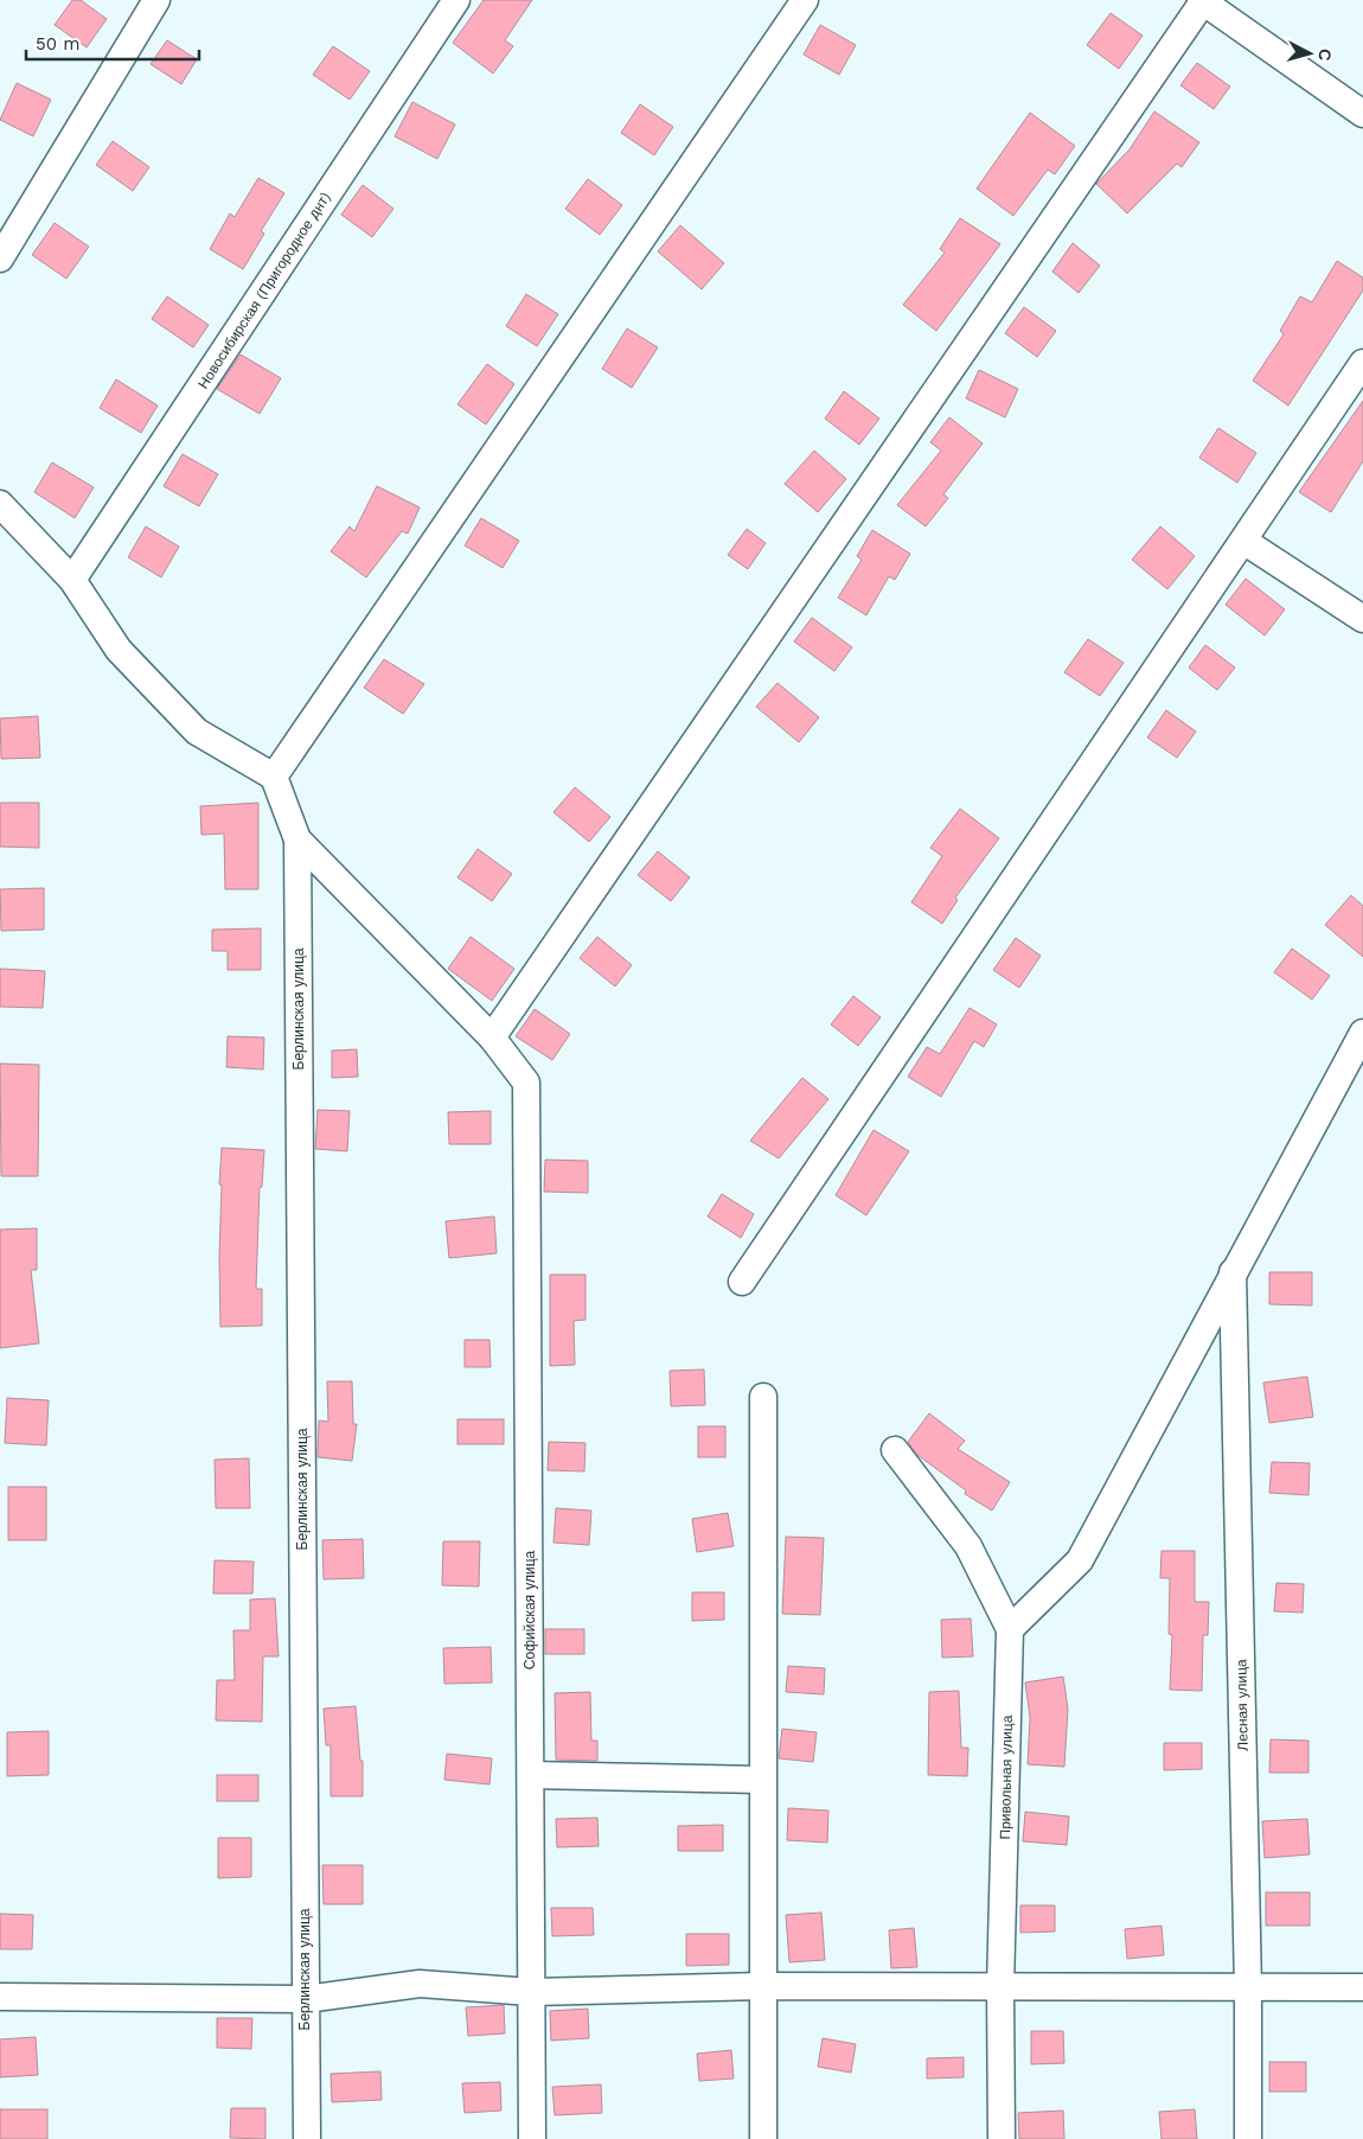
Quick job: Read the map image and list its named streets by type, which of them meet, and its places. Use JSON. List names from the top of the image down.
{
  "streets": {
    "street": [
      "Новосибирская (Пригородное днт)",
      "Берлинская улица",
      "Софийская улица",
      "Лесная улица",
      "Привольная улица"
    ]
  },
  "scale_bar": "50 m",
  "north": "right"
}
